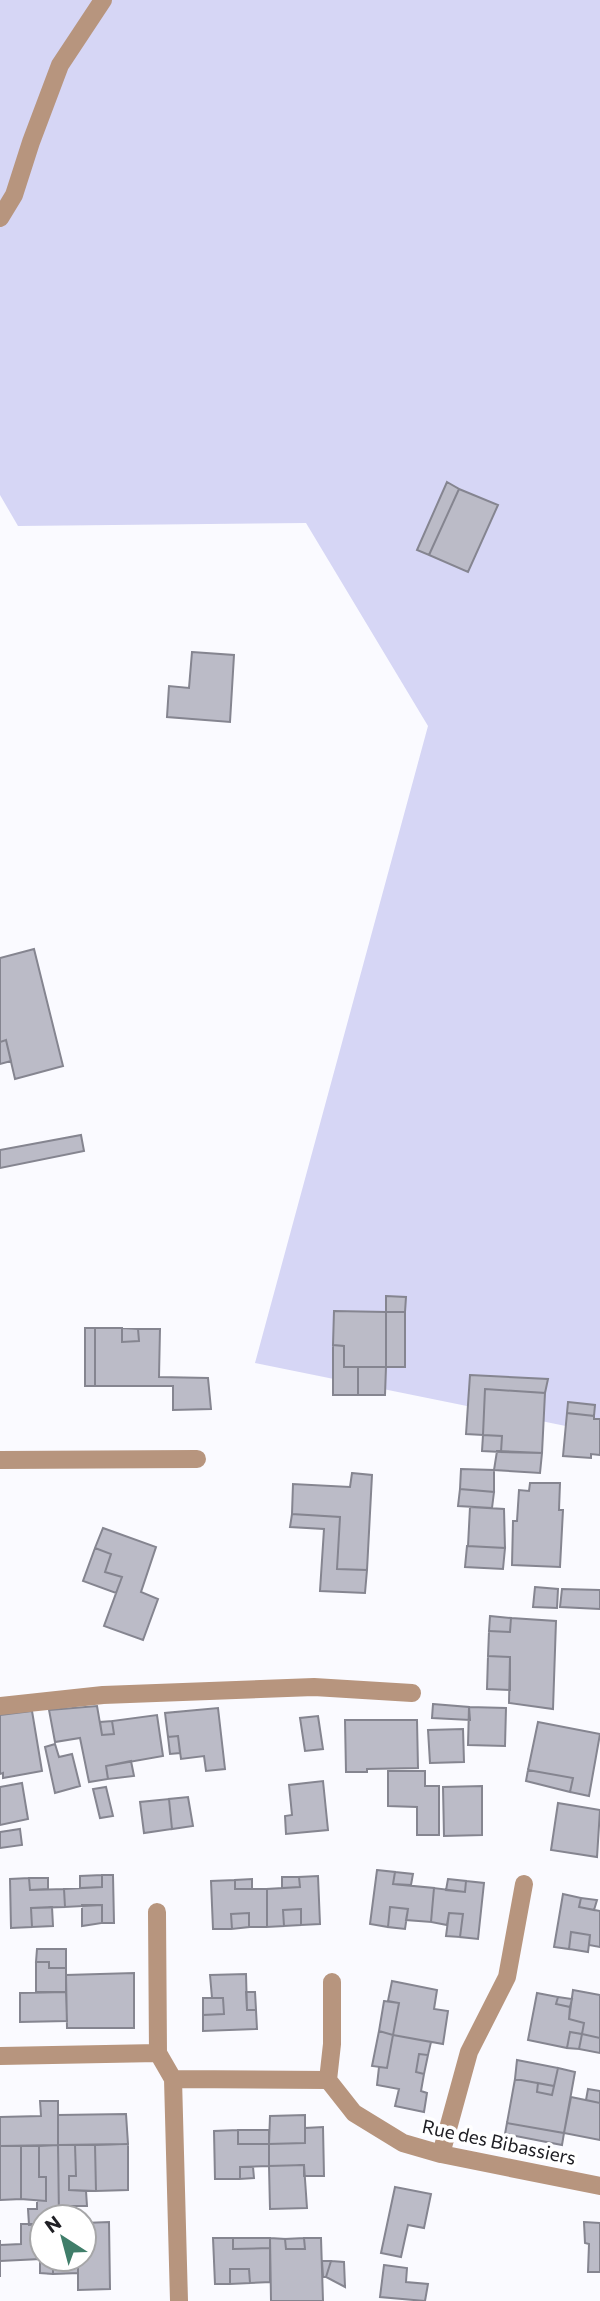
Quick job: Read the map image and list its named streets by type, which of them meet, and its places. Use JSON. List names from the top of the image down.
{
  "streets": {
    "street": ["Rue des Bibassiers"]
  },
  "north": "top left"
}
